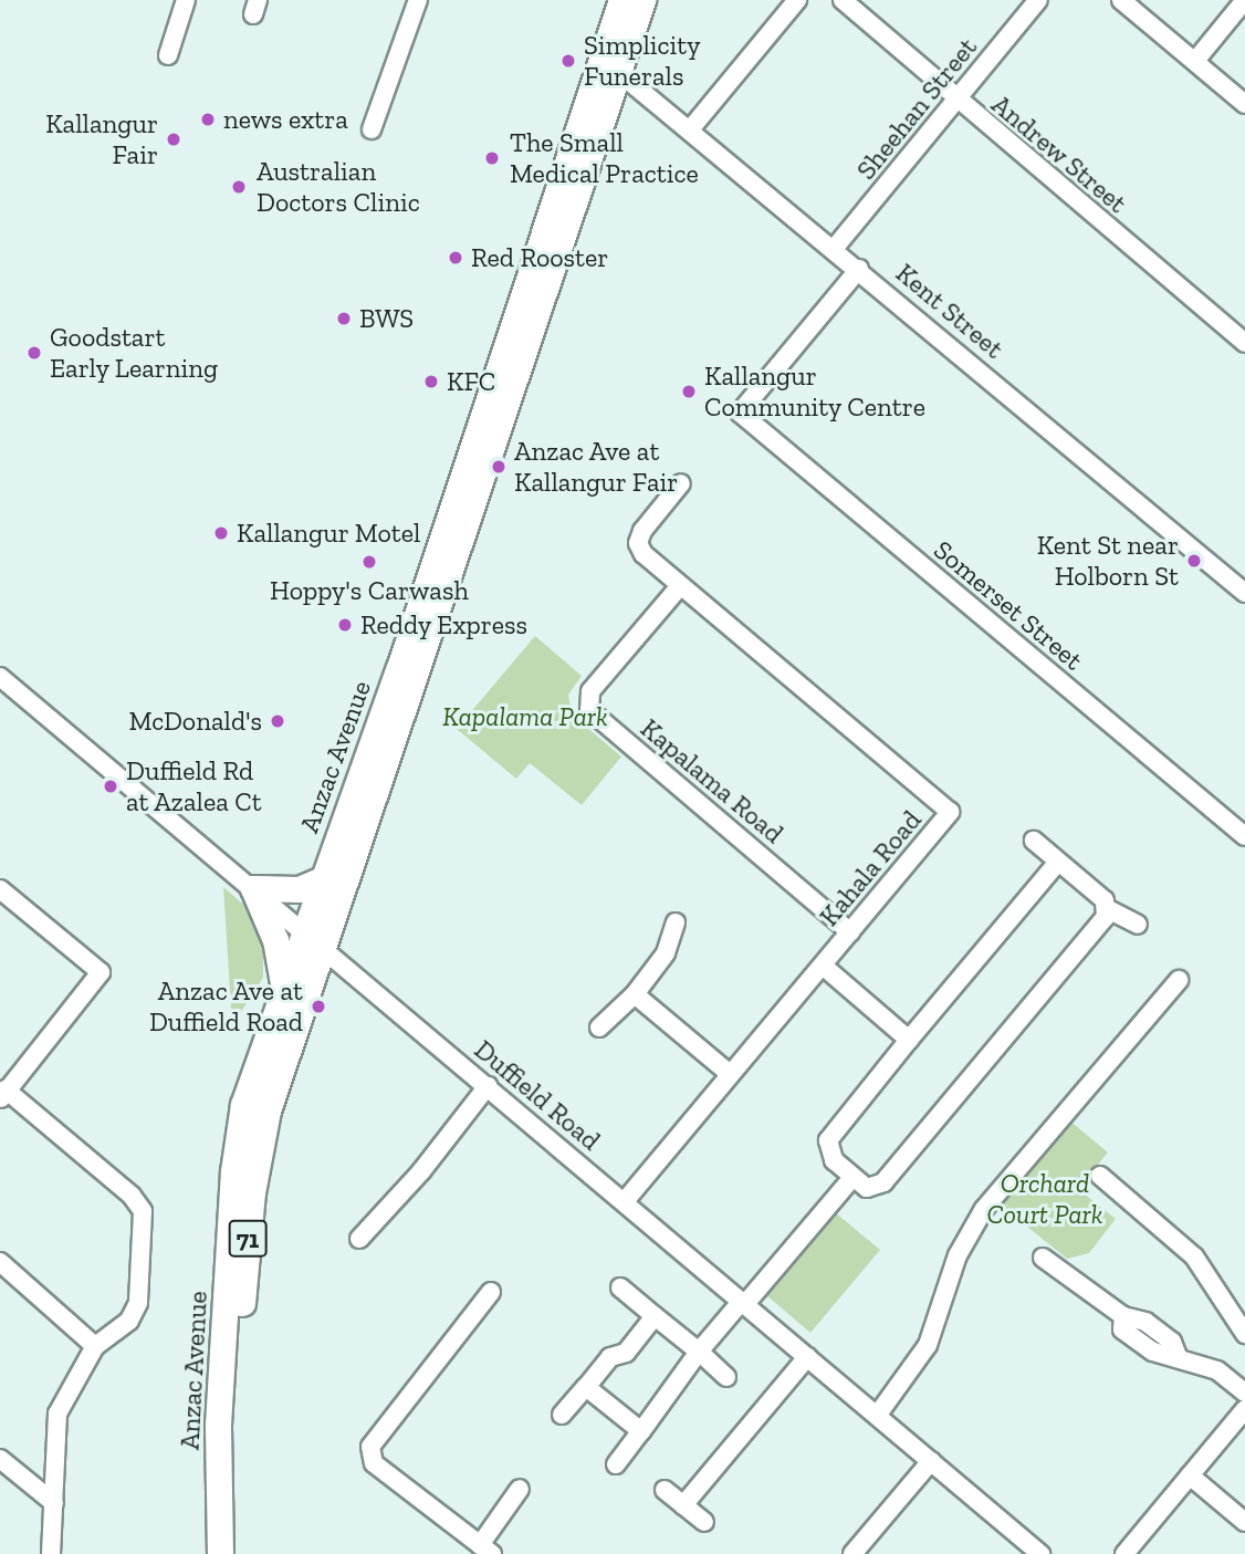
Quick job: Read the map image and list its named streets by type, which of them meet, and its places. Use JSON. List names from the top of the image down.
{
  "streets": {
    "highway": ["Anzac Avenue", "71"],
    "street": [
      "Sheehan Street",
      "Andrew Street",
      "Kent Street",
      "Somerset Street",
      "Kapalama Road",
      "Kahala Road",
      "Duffield Road"
    ]
  },
  "crossings": [
    ["Sheehan Street", "Andrew Street"],
    ["Sheehan Street", "Kent Street"],
    ["Kent Street", "Somerset Street"],
    ["Kent Street", "Anzac Avenue"],
    ["Anzac Avenue", "Duffield Road"],
    ["Kapalama Road", "Kahala Road"],
    ["Kahala Road", "Duffield Road"]
  ],
  "parks": ["Kapalama Park", "Orchard Court Park"],
  "places": [
    "Simplicity Funerals",
    "news extra",
    "Kallangur Fair",
    "The Small Medical Practice",
    "Australian Doctors Clinic",
    "Red Rooster",
    "BWS",
    "Goodstart Early Learning",
    "KFC",
    "Kallangur Community Centre",
    "Anzac Ave at Kallangur Fair",
    "Kallangur Motel",
    "Kent St near Holborn St",
    "Hoppy's Carwash",
    "Reddy Express",
    "McDonald's",
    "Duffield Rd at Azalea Ct",
    "Anzac Ave at Duffield Road"
  ]
}
